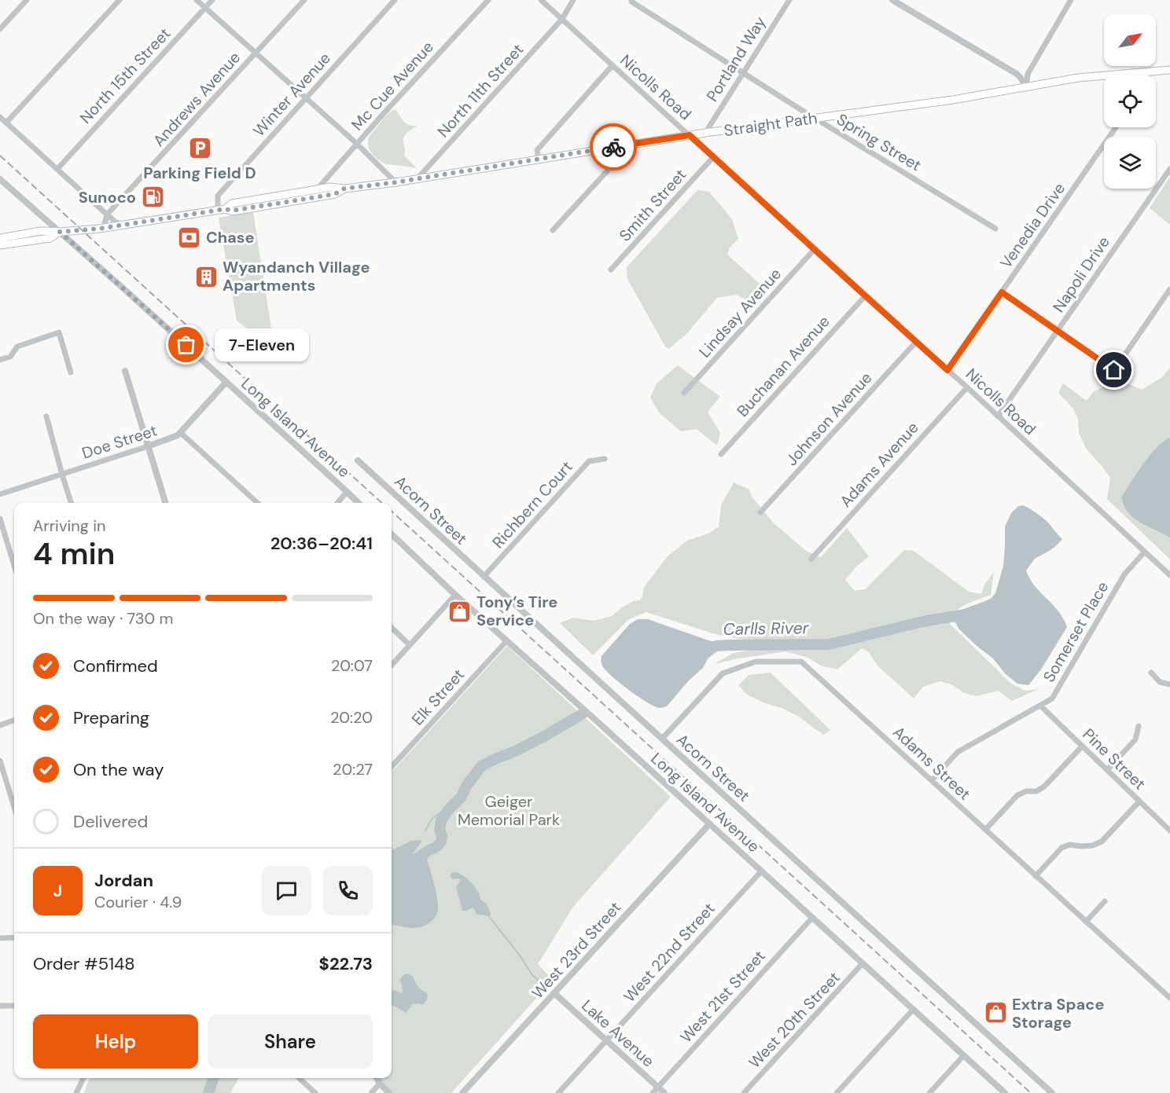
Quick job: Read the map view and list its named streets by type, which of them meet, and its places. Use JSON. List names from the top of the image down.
{
  "streets": {
    "main road": ["Straight Path"],
    "street": [
      "Portland Way",
      "North 15th Street",
      "Mc Cue Avenue",
      "Nicolls Road",
      "North 11th Street",
      "Winter Avenue",
      "Andrews Avenue",
      "Spring Street",
      "Smith Street",
      "Venedia Drive",
      "Napoli Drive",
      "Lindsay Avenue",
      "Buchanan Avenue",
      "Johnson Avenue",
      "Long Island Avenue",
      "Doe Street",
      "Adams Avenue",
      "Richbern Court",
      "Acorn Street",
      "Somerset Place",
      "Elk Street",
      "Pine Street",
      "Adams Street",
      "West 23rd Street",
      "West 22nd Street",
      "West 21st Street",
      "West 20th Street",
      "Lake Avenue"
    ]
  },
  "crossings": [
    ["Portland Way", "Straight Path"],
    ["Portland Way", "Spring Street"],
    ["Mc Cue Avenue", "Straight Path"],
    ["Nicolls Road", "North 11th Street"],
    ["Nicolls Road", "Straight Path"],
    ["Nicolls Road", "Smith Street"],
    ["Nicolls Road", "Venedia Drive"],
    ["Nicolls Road", "Napoli Drive"],
    ["Nicolls Road", "Lindsay Avenue"],
    ["Nicolls Road", "Buchanan Avenue"],
    ["Nicolls Road", "Johnson Avenue"],
    ["Nicolls Road", "Adams Avenue"],
    ["Nicolls Road", "Somerset Place"],
    ["North 11th Street", "Straight Path"],
    ["Winter Avenue", "Straight Path"],
    ["Straight Path", "Spring Street"],
    ["Straight Path", "Long Island Avenue"],
    ["Long Island Avenue", "Doe Street"],
    ["Long Island Avenue", "Elk Street"],
    ["Long Island Avenue", "West 23rd Street"],
    ["Long Island Avenue", "West 22nd Street"],
    ["Long Island Avenue", "West 21st Street"],
    ["Long Island Avenue", "West 20th Street"],
    ["Richbern Court", "Acorn Street"],
    ["Acorn Street", "Adams Street"],
    ["Somerset Place", "Pine Street"],
    ["Somerset Place", "Adams Street"],
    ["West 23rd Street", "Lake Avenue"],
    ["West 22nd Street", "Lake Avenue"],
    ["West 21st Street", "Lake Avenue"]
  ],
  "water": ["Carlls River"],
  "parks": ["Geiger Memorial Park"],
  "places": {
    "parking": ["Parking Field D"],
    "fuel station": ["Sunoco"],
    "bank": ["Chase"],
    "building": ["Wyandanch Village Apartments"],
    "other": ["7-Eleven"],
    "shop": ["Tony’s Tire Service", "Extra Space Storage"]
  },
  "north": "top right",
  "page": {
    "bubble": "7-Eleven",
    "heading": ["4 min", "Arriving in", "20:36–20:41"],
    "panel": [
      "Jordan",
      "Courier · 4.9",
      "Order #5148",
      "$22.73"
    ],
    "bar": "On the way · 730 m",
    "list": [
      ["Confirmed", "20:07"],
      ["Preparing", "20:20"],
      ["On the way", "20:27"],
      "Delivered"
    ],
    "round": "J",
    "buttons": ["Help", "Share"]
  }
}
